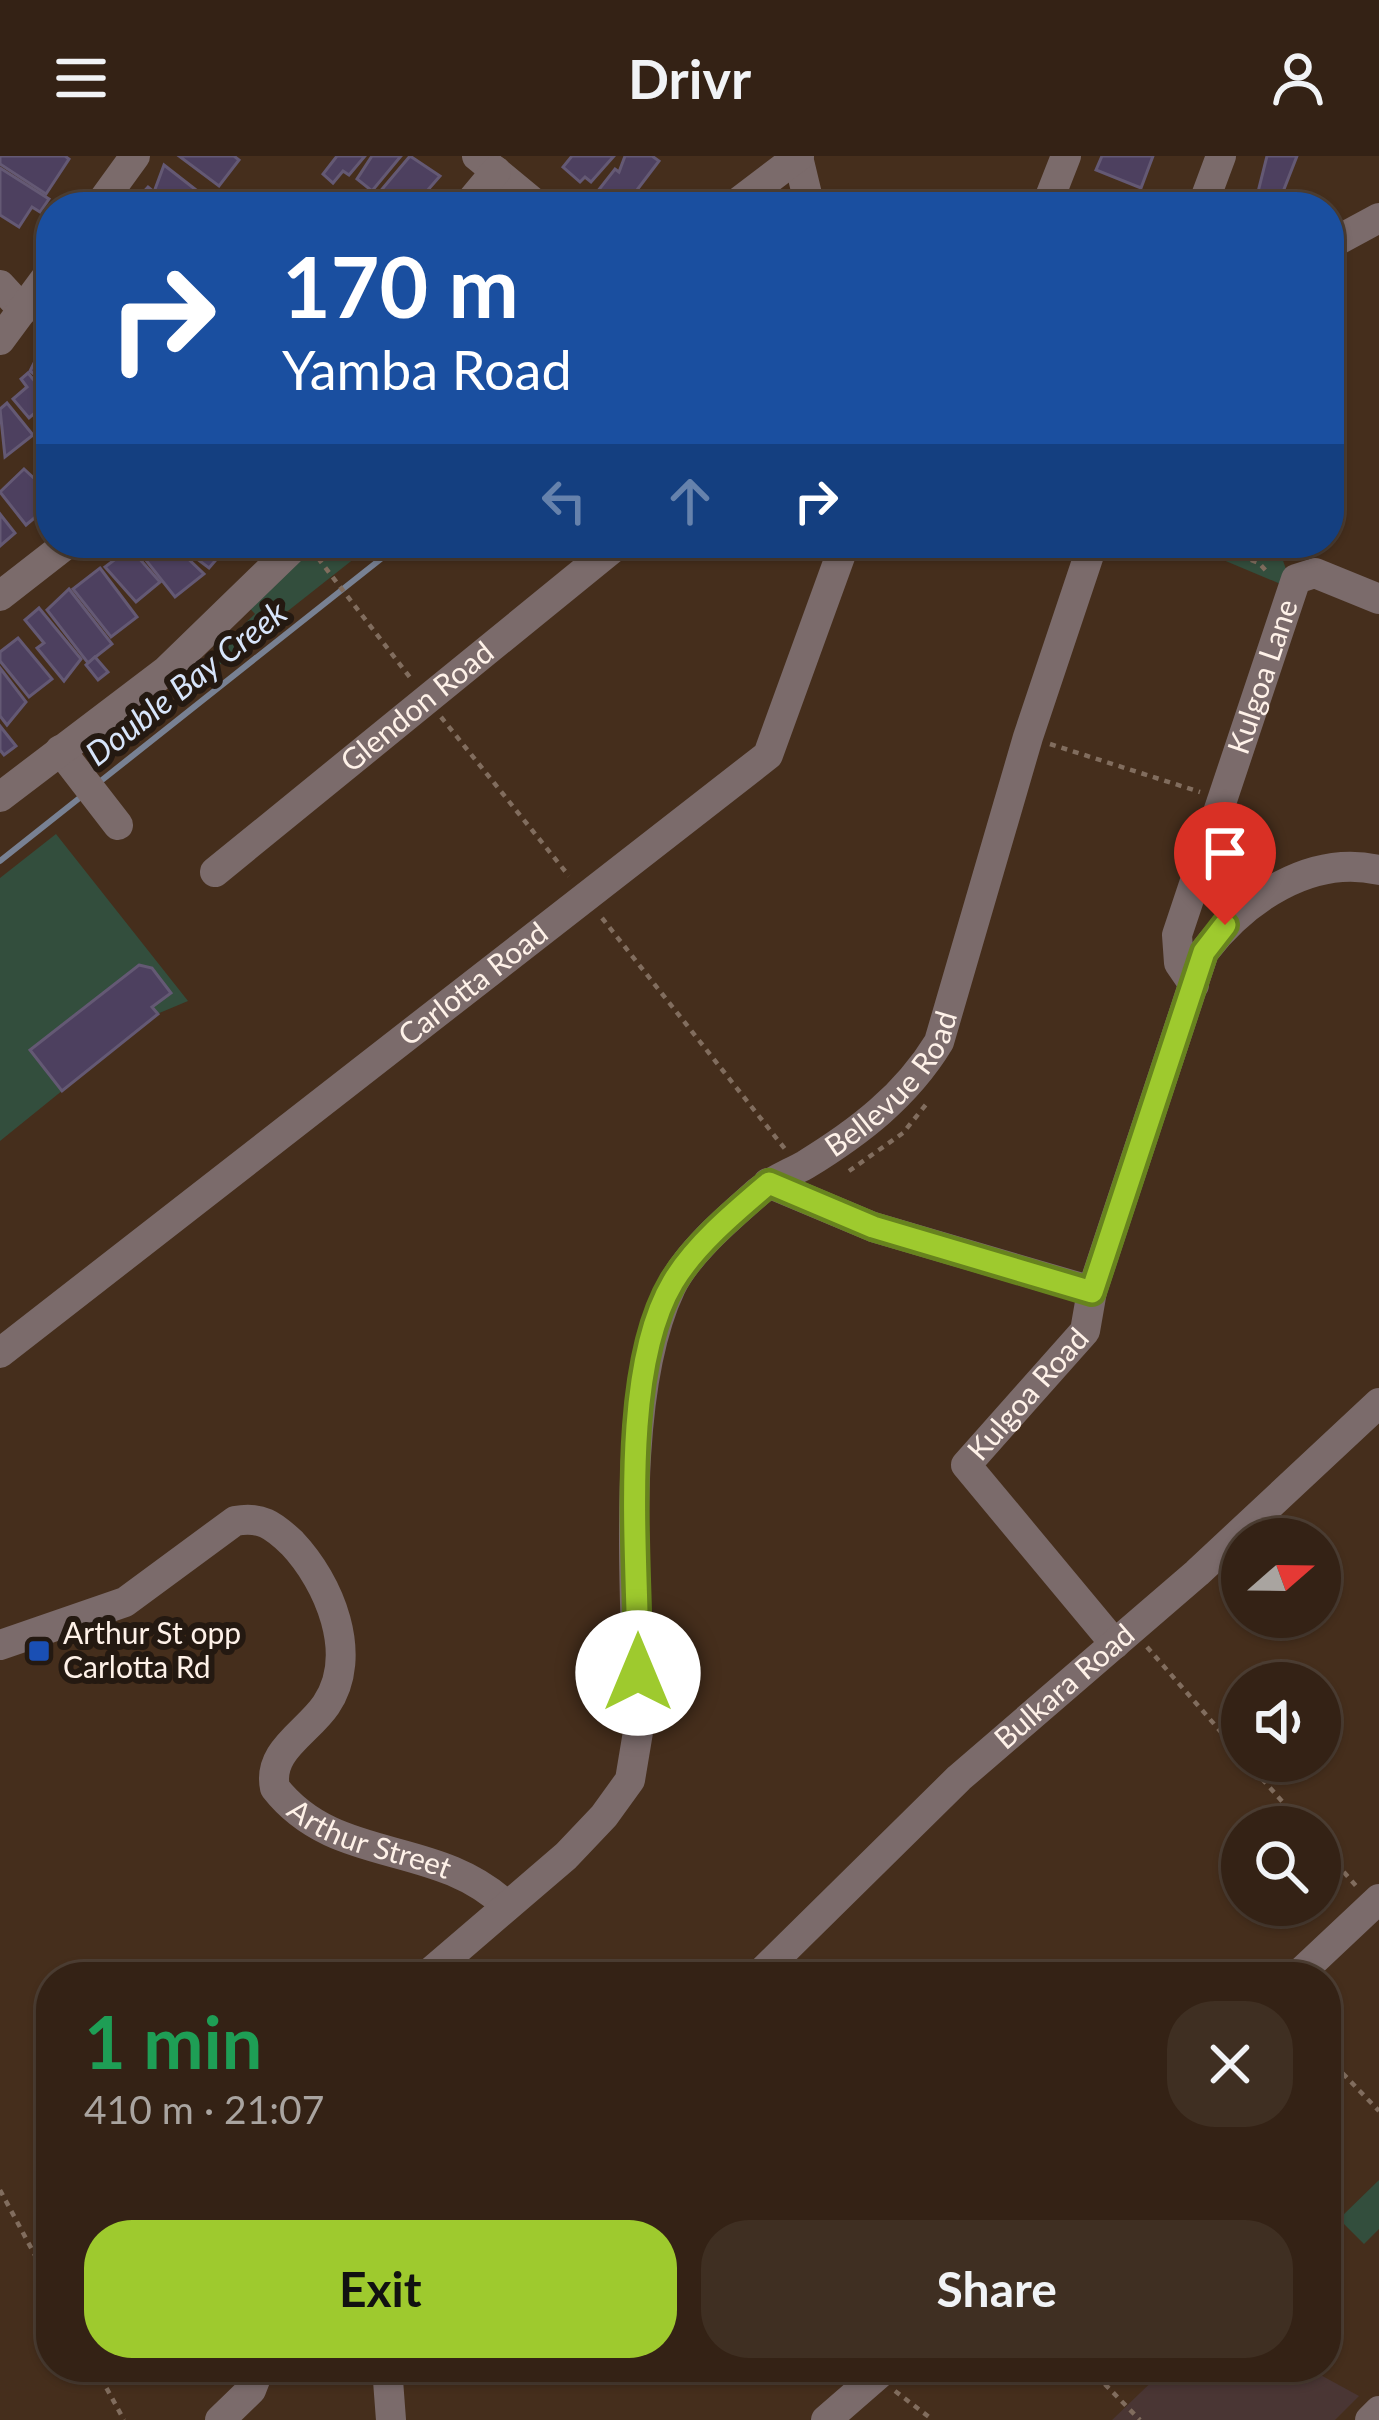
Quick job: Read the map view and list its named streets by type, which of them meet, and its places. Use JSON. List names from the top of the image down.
{
  "streets": {
    "street": [
      "Kulgoa Lane",
      "Glendon Road",
      "Carlotta Road",
      "Bellevue Road",
      "Kulgoa Road",
      "Bulkara Road",
      "Arthur Street"
    ]
  },
  "crossings": [
    ["Kulgoa Lane", "Kulgoa Road"],
    ["Bellevue Road", "Arthur Street"],
    ["Kulgoa Road", "Bulkara Road"]
  ],
  "water": ["Double Bay Creek"],
  "places": {
    "transit": ["Arthur St opp Carlotta Rd"]
  },
  "north": "right",
  "page": {
    "header": "Drivr",
    "turn": ["170 m", "Yamba Road"],
    "heading": ["1 min", "410 m · 21:07"],
    "buttons": ["Exit", "Share"]
  }
}
